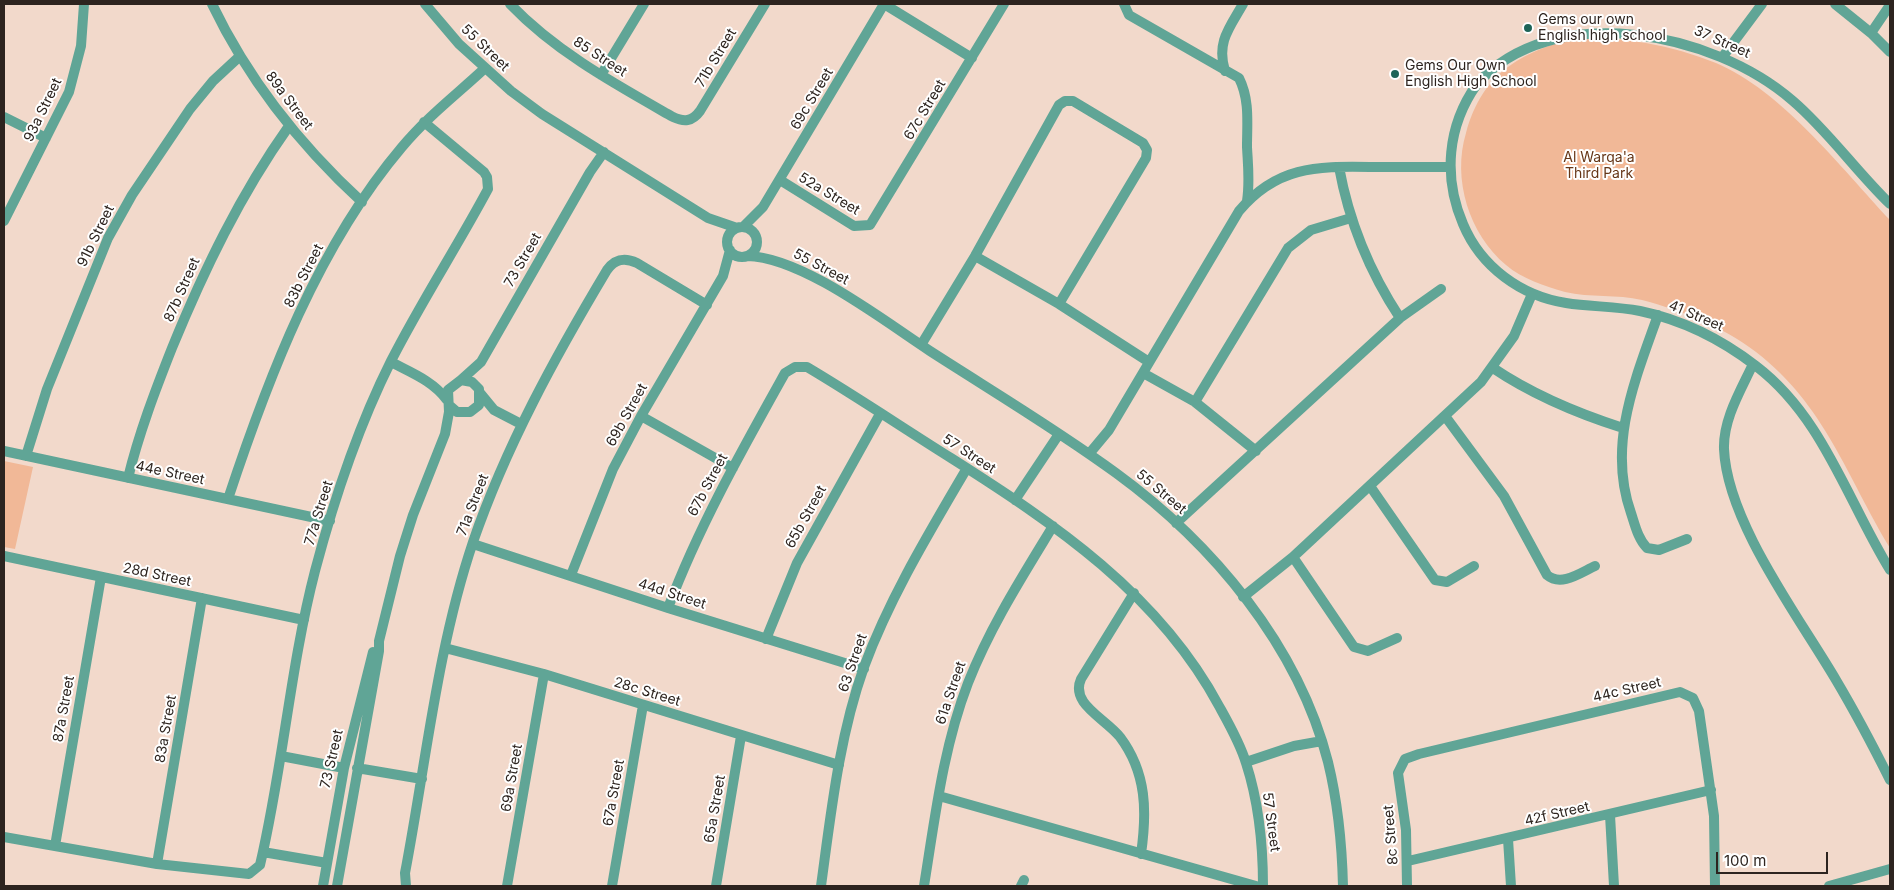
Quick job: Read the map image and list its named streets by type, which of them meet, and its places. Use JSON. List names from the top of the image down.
{
  "streets": {
    "street": [
      "37 Street",
      "55 Street",
      "85 Street",
      "71b Street",
      "69c Street",
      "89a Street",
      "93a Street",
      "67c Street",
      "52a Street",
      "91b Street",
      "73 Street",
      "83b Street",
      "87b Street",
      "41 Street",
      "69b Street",
      "57 Street",
      "44e Street",
      "67b Street",
      "71a Street",
      "77a Street",
      "65b Street",
      "28d Street",
      "44d Street",
      "63 Street",
      "44c Street",
      "28c Street",
      "61a Street",
      "87a Street",
      "83a Street",
      "69a Street",
      "67a Street",
      "65a Street",
      "42f Street",
      "8c Street"
    ]
  },
  "crossings": [
    ["37 Street", "41 Street"],
    ["55 Street", "69c Street"],
    ["55 Street", "73 Street"],
    ["55 Street", "83b Street"],
    ["55 Street", "69b Street"],
    ["85 Street", "71b Street"],
    ["69c Street", "52a Street"],
    ["69c Street", "69b Street"],
    ["89a Street", "91b Street"],
    ["89a Street", "83b Street"],
    ["89a Street", "87b Street"],
    ["67c Street", "52a Street"],
    ["91b Street", "44e Street"],
    ["83b Street", "44e Street"],
    ["83b Street", "77a Street"],
    ["87b Street", "44e Street"],
    ["69b Street", "71a Street"],
    ["69b Street", "44d Street"],
    ["57 Street", "67b Street"],
    ["57 Street", "65b Street"],
    ["57 Street", "63 Street"],
    ["57 Street", "61a Street"],
    ["44e Street", "77a Street"],
    ["67b Street", "44d Street"],
    ["71a Street", "44d Street"],
    ["71a Street", "28c Street"],
    ["77a Street", "28d Street"],
    ["77a Street", "83a Street"],
    ["65b Street", "44d Street"],
    ["28d Street", "87a Street"],
    ["28d Street", "83a Street"],
    ["44d Street", "63 Street"],
    ["63 Street", "28c Street"],
    ["44c Street", "42f Street"],
    ["44c Street", "8c Street"],
    ["28c Street", "69a Street"],
    ["28c Street", "67a Street"],
    ["28c Street", "65a Street"],
    ["42f Street", "8c Street"]
  ],
  "parks": ["Al Warqa'a Third Park"],
  "places": ["Gems our own English high school", "Gems Our Own English High School"],
  "scale_bar": "100 m"
}
